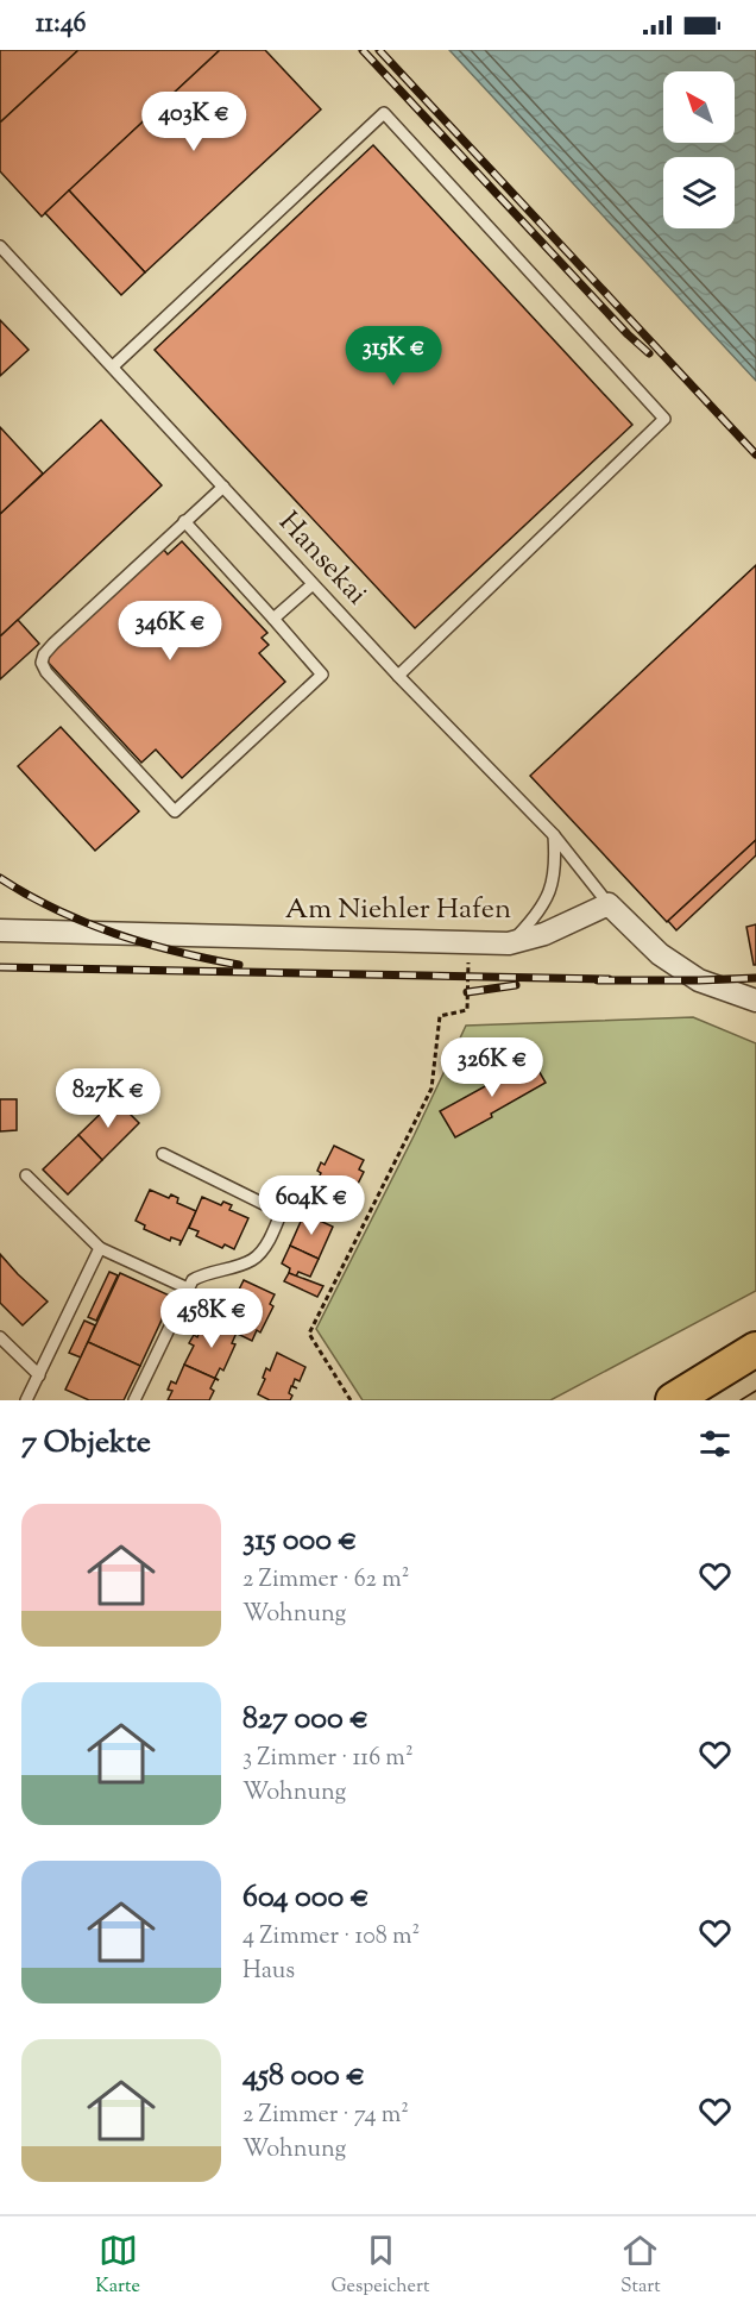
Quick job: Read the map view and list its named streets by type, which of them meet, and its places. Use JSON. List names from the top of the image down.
{
  "streets": {
    "street": ["Am Niehler Hafen"],
    "lane": ["Hansekai"]
  },
  "crossings": [
    ["Hansekai", "Am Niehler Hafen"]
  ],
  "north": "top left",
  "page": {
    "status": "11:46",
    "price": [
      "403K €",
      "315K €",
      "346K €",
      "326K €",
      "827K €",
      "604K €",
      "458K €"
    ],
    "heading": "7 Objekte",
    "list": [
      {
        "name": "315 000 €",
        "note": "2 Zimmer · 62 m² · Wohnung"
      },
      {
        "name": "827 000 €",
        "note": "3 Zimmer · 116 m² · Wohnung"
      },
      {
        "name": "604 000 €",
        "note": "4 Zimmer · 108 m² · Haus"
      },
      {
        "name": "458 000 €",
        "note": "2 Zimmer · 74 m² · Wohnung"
      }
    ],
    "tabs": ["Karte", "Gespeichert", "Start"]
  }
}
